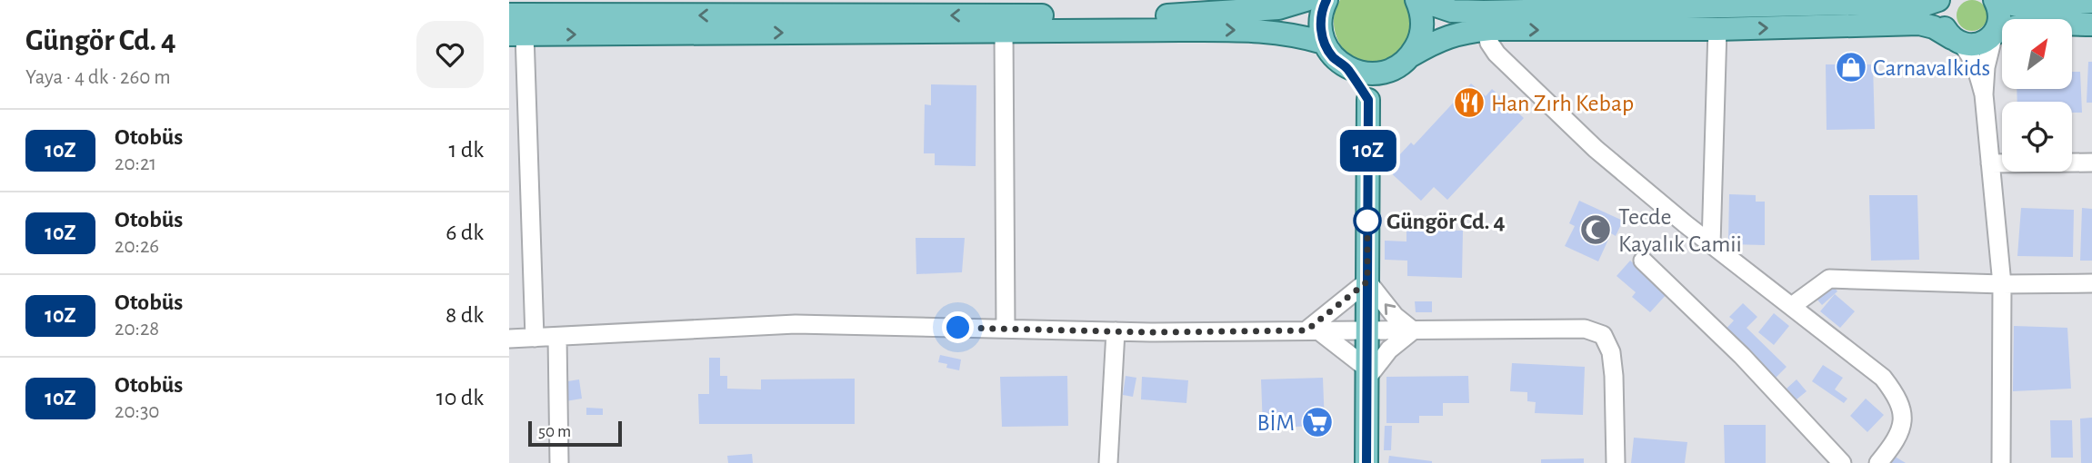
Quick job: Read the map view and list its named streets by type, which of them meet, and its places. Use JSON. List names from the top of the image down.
{
  "places": {
    "shop": ["Carnavalkids"],
    "restaurant": ["Han Zırh Kebap"],
    "other": ["Güngör Cd. 4"],
    "mosque": ["Tecde Kayalık Camii"],
    "supermarket": ["BİM"]
  },
  "lines": ["bus line 10Z"],
  "scale_bar": "50 m",
  "north": "top right",
  "page": {
    "heading": ["Güngör Cd. 4", "Yaya · 4 dk · 260 m"],
    "on_map": "10Z",
    "list": [
      {
        "mark": "10Z",
        "name": "Otobüs",
        "note": "20:21",
        "value": "1 dk"
      },
      {
        "mark": "10Z",
        "name": "Otobüs",
        "note": "20:26",
        "value": "6 dk"
      },
      {
        "mark": "10Z",
        "name": "Otobüs",
        "note": "20:28",
        "value": "8 dk"
      },
      {
        "mark": "10Z",
        "name": "Otobüs",
        "note": "20:30",
        "value": "10 dk"
      }
    ],
    "scale": "50 m"
  }
}
